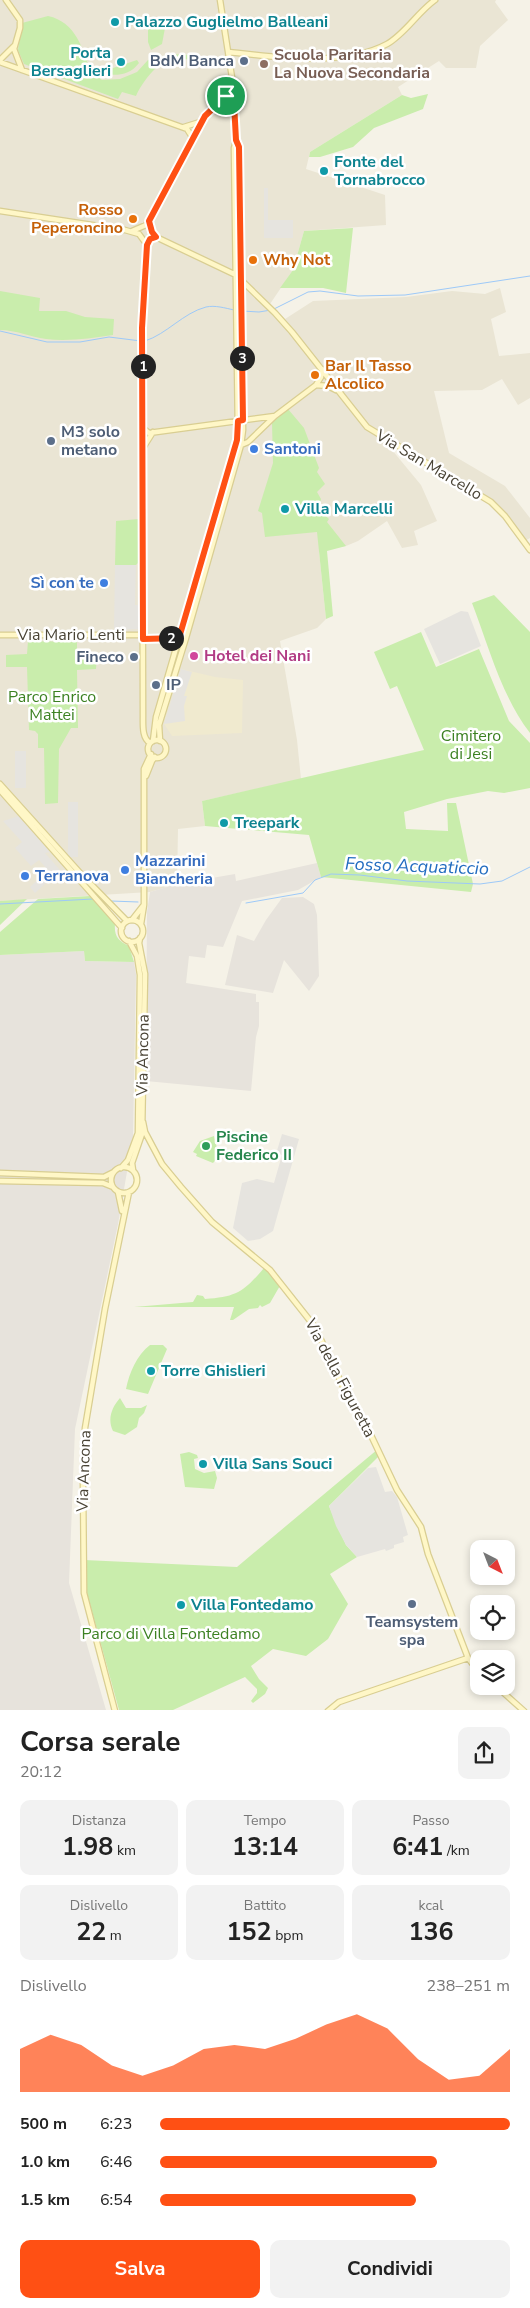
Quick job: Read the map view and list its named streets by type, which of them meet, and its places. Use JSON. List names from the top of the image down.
{
  "streets": {
    "main road": [
      "Via San Marcello",
      "Via Mario Lenti",
      "Via Ancona",
      "Via della Figuretta"
    ]
  },
  "crossings": [
    ["Via Ancona", "Via della Figuretta"]
  ],
  "water": ["Fosso Acquaticcio"],
  "parks": ["Parco Enrico Mattei", "Cimitero di Jesi", "Parco di Villa Fontedamo"],
  "places": [
    "Palazzo Guglielmo Balleani",
    "BdM Banca",
    "Porta Bersaglieri",
    "Scuola Paritaria La Nuova Secondaria",
    "Fonte del Tornabrocco",
    "Rosso Peperoncino",
    "Why Not",
    "Bar Il Tasso Alcolico",
    "M3 solo metano",
    "Santoni",
    "Villa Marcelli",
    "Sì con te",
    "Hotel dei Nani",
    "Fineco",
    "IP",
    "Treepark",
    "Mazzarini Biancheria",
    "Terranova",
    "Piscine Federico II",
    "Torre Ghislieri",
    "Villa Sans Souci",
    "Teamsystem spa",
    "Villa Fontedamo"
  ],
  "north": "bottom right",
  "page": {
    "pins": ["3", "1", "2"],
    "heading": ["Corsa serale", "20:12"],
    "stats": [
      ["Distanza", "1.98 km"],
      ["Tempo", "13:14"],
      ["Passo", "6:41 /km"],
      ["Dislivello", "22 m"],
      ["Battito", "152 bpm"],
      ["kcal", "136"]
    ],
    "chart": ["Dislivello", "238–251 m"],
    "list": [
      {
        "name": "500 m",
        "note": "6:23"
      },
      {
        "name": "1.0 km",
        "note": "6:46"
      },
      {
        "name": "1.5 km",
        "note": "6:54"
      }
    ],
    "buttons": ["Salva", "Condividi"]
  }
}
